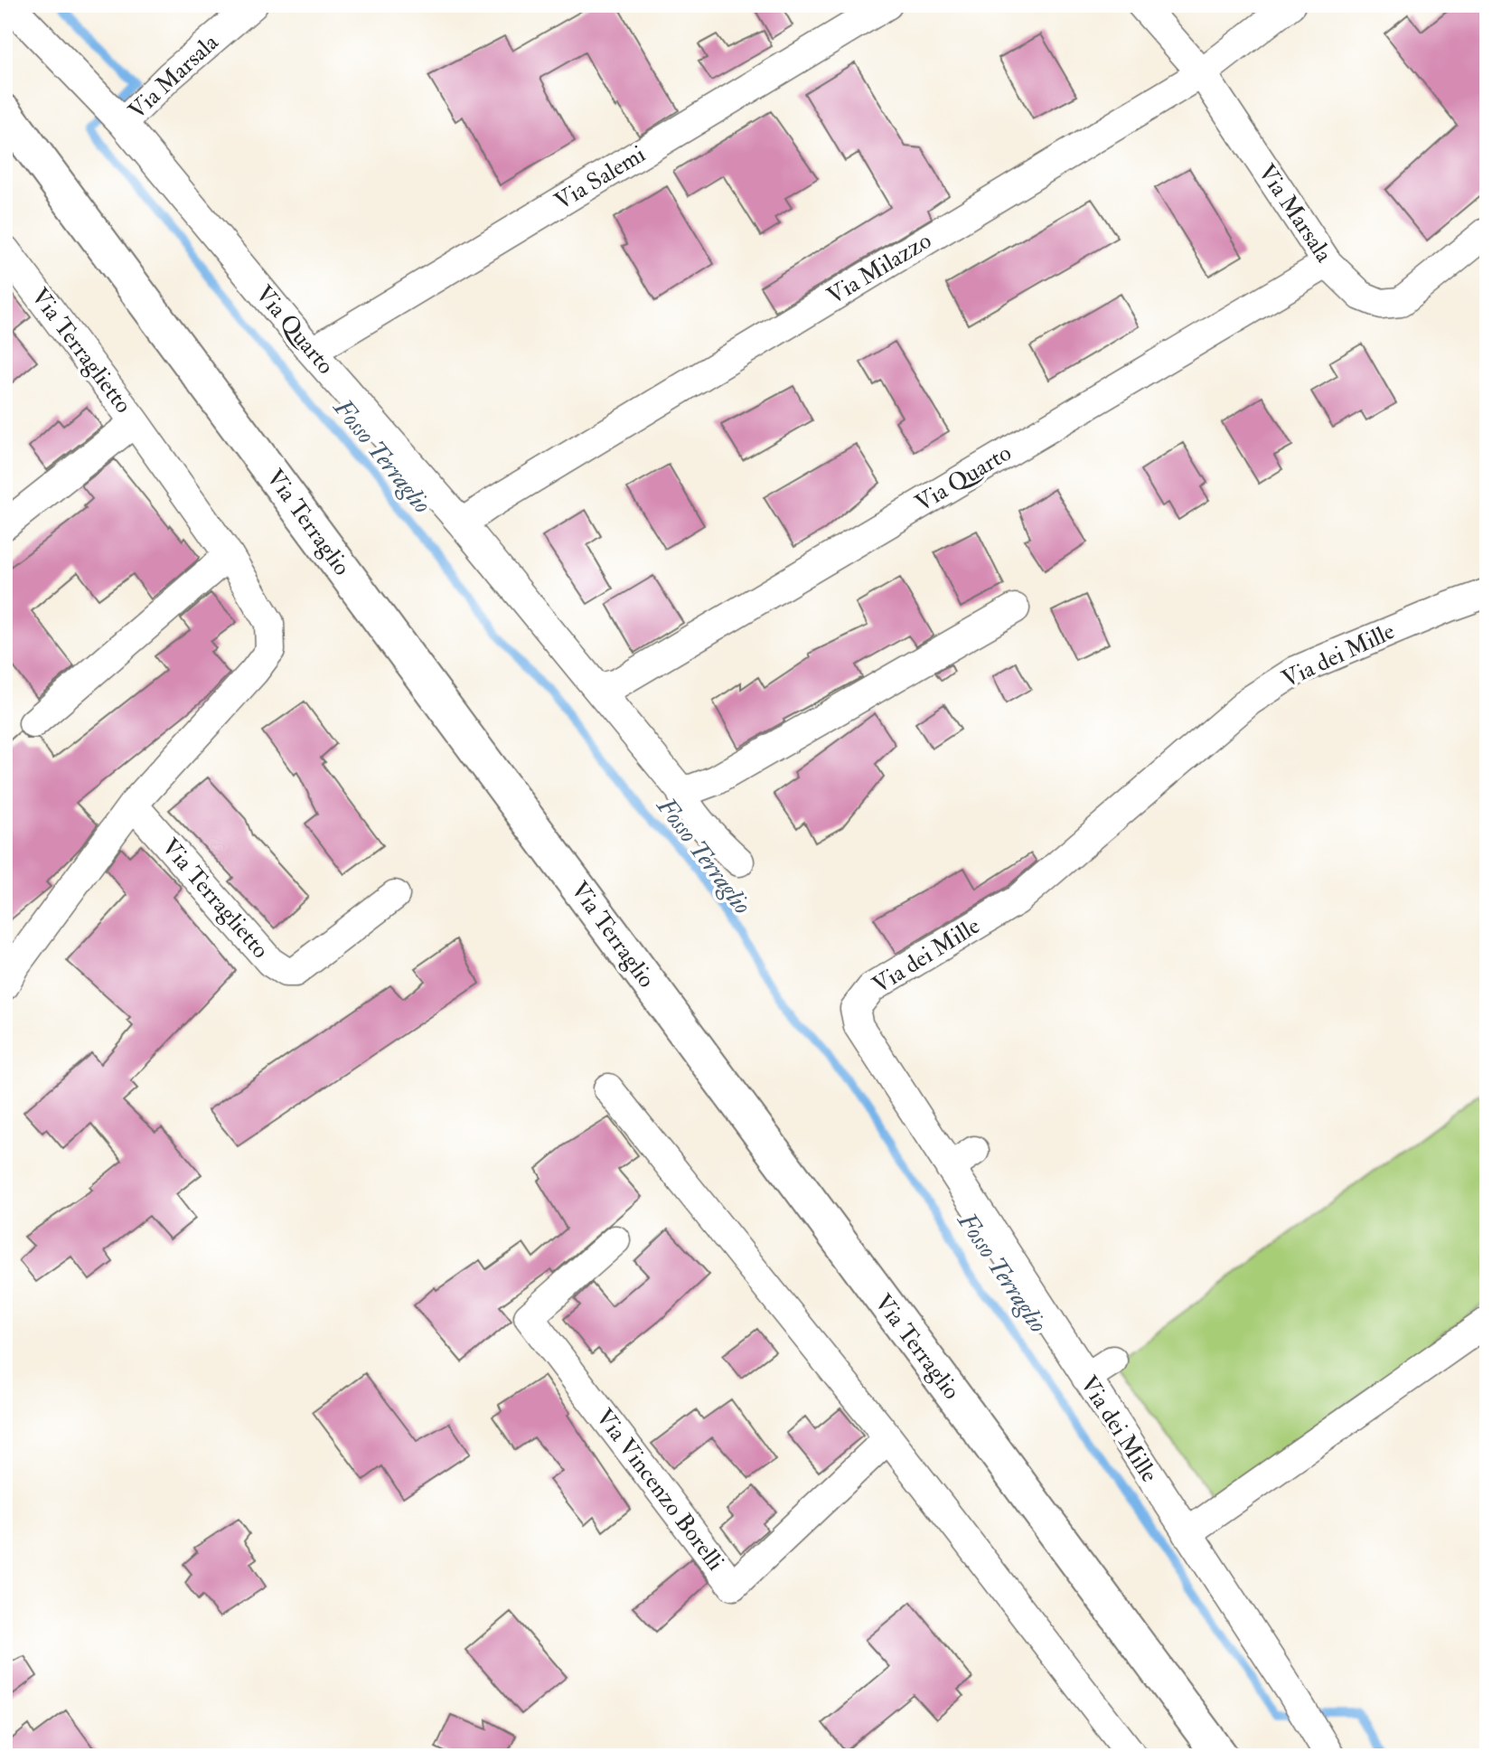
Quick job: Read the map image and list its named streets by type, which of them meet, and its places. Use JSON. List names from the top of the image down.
{
  "streets": {
    "main road": ["Via Terraglio"],
    "street": [
      "Via Marsala",
      "Via Salemi",
      "Via Milazzo",
      "Via Quarto",
      "Via Terraglietto",
      "Via dei Mille",
      "Via Vincenzo Borelli"
    ]
  },
  "crossings": [
    ["Via Marsala", "Via Milazzo"],
    ["Via Marsala", "Via Quarto"],
    ["Via Salemi", "Via Quarto"],
    ["Via Milazzo", "Via Quarto"]
  ],
  "water": ["Fosso Terraglio"]
}
